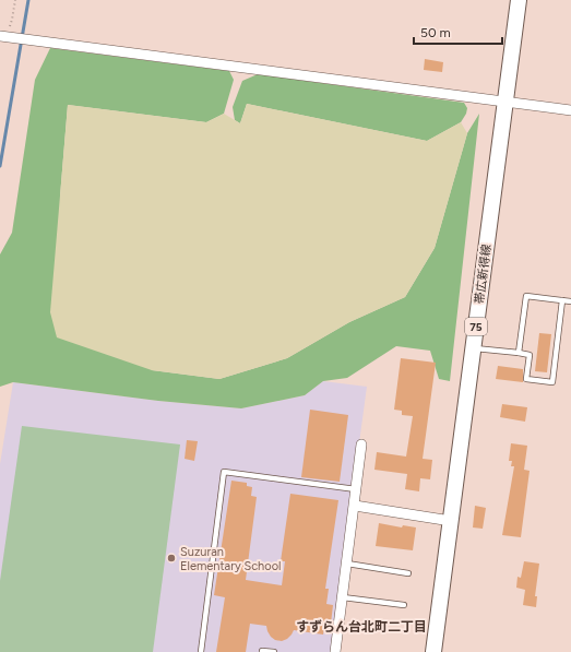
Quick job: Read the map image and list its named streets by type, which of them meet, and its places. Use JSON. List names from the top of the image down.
{
  "streets": {
    "main road": ["帯広新得線", "75"]
  },
  "districts": ["すずらん台北町二丁目"],
  "places": ["Suzuran Elementary School"],
  "scale_bar": "50 m"
}
